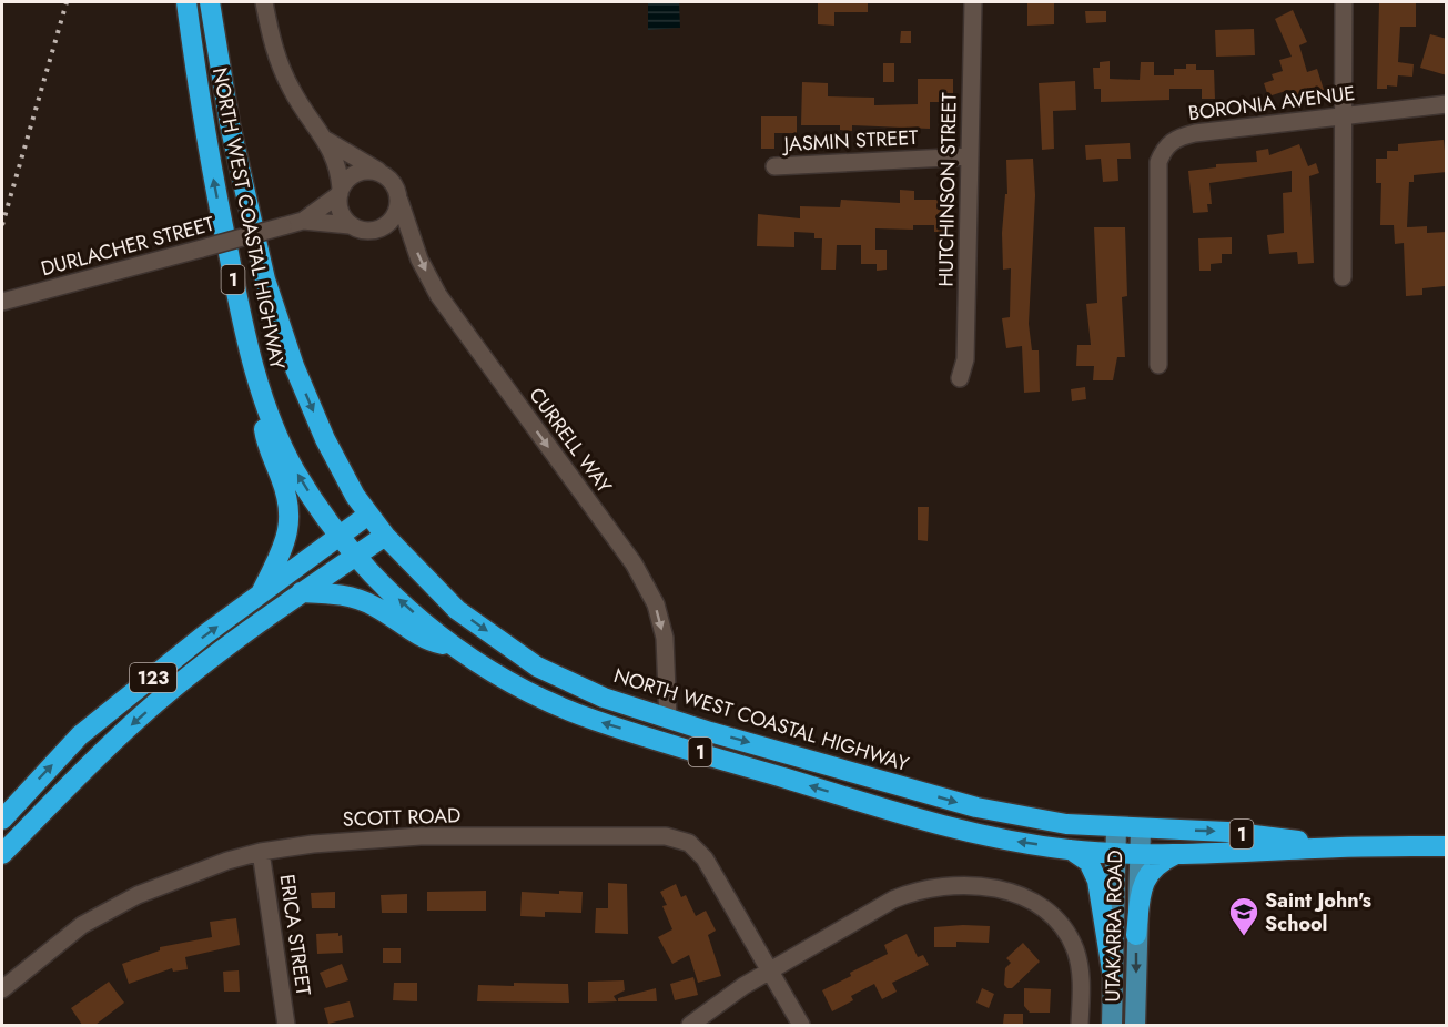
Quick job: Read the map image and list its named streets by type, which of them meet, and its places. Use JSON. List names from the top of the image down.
{
  "streets": {
    "highway": ["NORTH WEST COASTAL HIGHWAY", "1", "123"],
    "main road": ["UTAKARRA ROAD"],
    "street": [
      "BORONIA AVENUE",
      "JASMIN STREET",
      "HUTCHINSON STREET",
      "DURLACHER STREET",
      "CURRELL WAY",
      "SCOTT ROAD",
      "ERICA STREET"
    ]
  },
  "crossings": [
    ["JASMIN STREET", "HUTCHINSON STREET"],
    ["NORTH WEST COASTAL HIGHWAY", "CURRELL WAY"],
    ["NORTH WEST COASTAL HIGHWAY", "123"],
    ["NORTH WEST COASTAL HIGHWAY", "UTAKARRA ROAD"],
    ["DURLACHER STREET", "CURRELL WAY"],
    ["SCOTT ROAD", "ERICA STREET"]
  ],
  "one_way": ["CURRELL WAY"],
  "places": {
    "school or university": ["Saint John's School"]
  }
}
